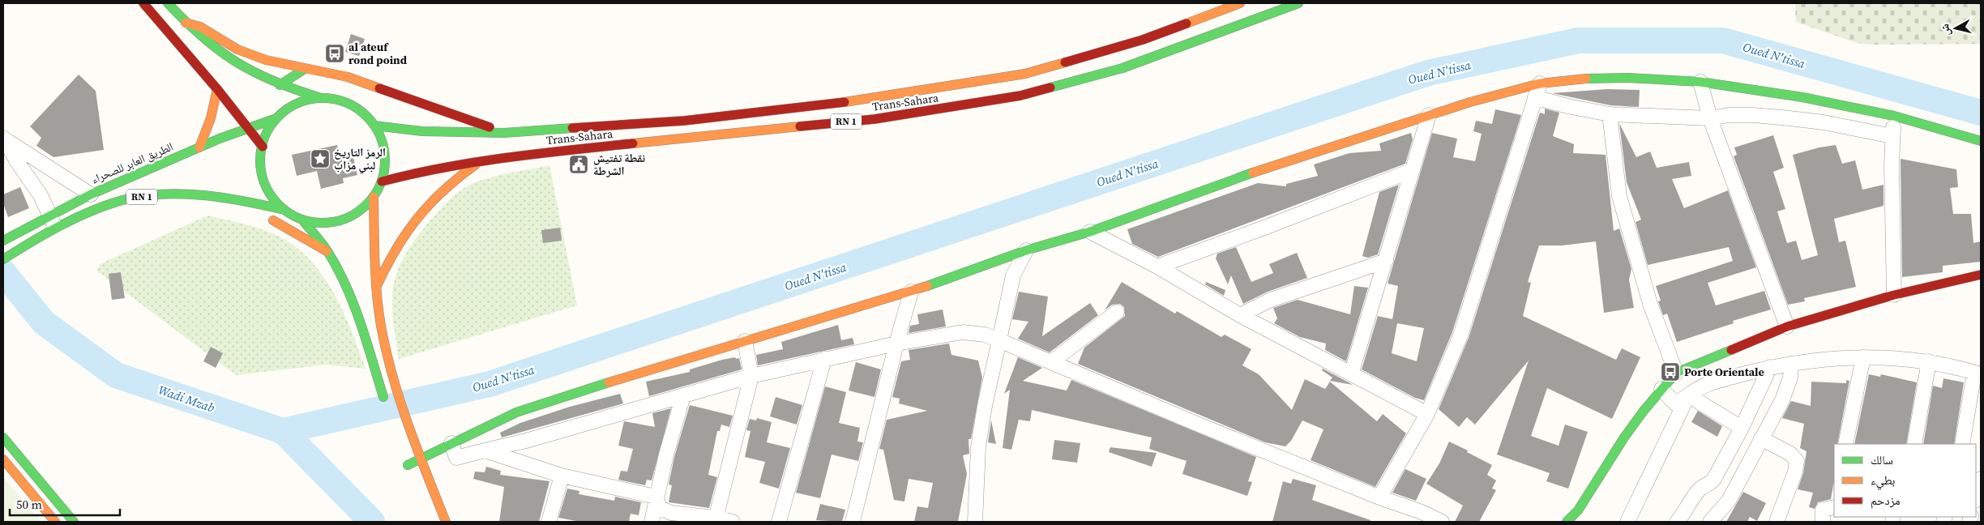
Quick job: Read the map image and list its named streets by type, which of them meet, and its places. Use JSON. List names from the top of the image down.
{
  "streets": {
    "main road": ["Trans-Sahara", "RN 1", "الطريق العابر للصحراء"]
  },
  "crossings": [
    ["Trans-Sahara", "RN 1"],
    ["Trans-Sahara", "الطريق العابر للصحراء"],
    ["RN 1", "الطريق العابر للصحراء"]
  ],
  "water": ["Oued N'tissa", "Wadi Mzab"],
  "places": {
    "bus stop": ["al ateuf rond poind", "Porte Orientale"],
    "place": ["الرمز التاريخ لبني مزاب"],
    "public building": ["نقطة تفتيش الشرطة"]
  },
  "legend": ["سالك", "بطيء", "مزدحم"],
  "scale_bar": "50 m",
  "north": "left"
}
